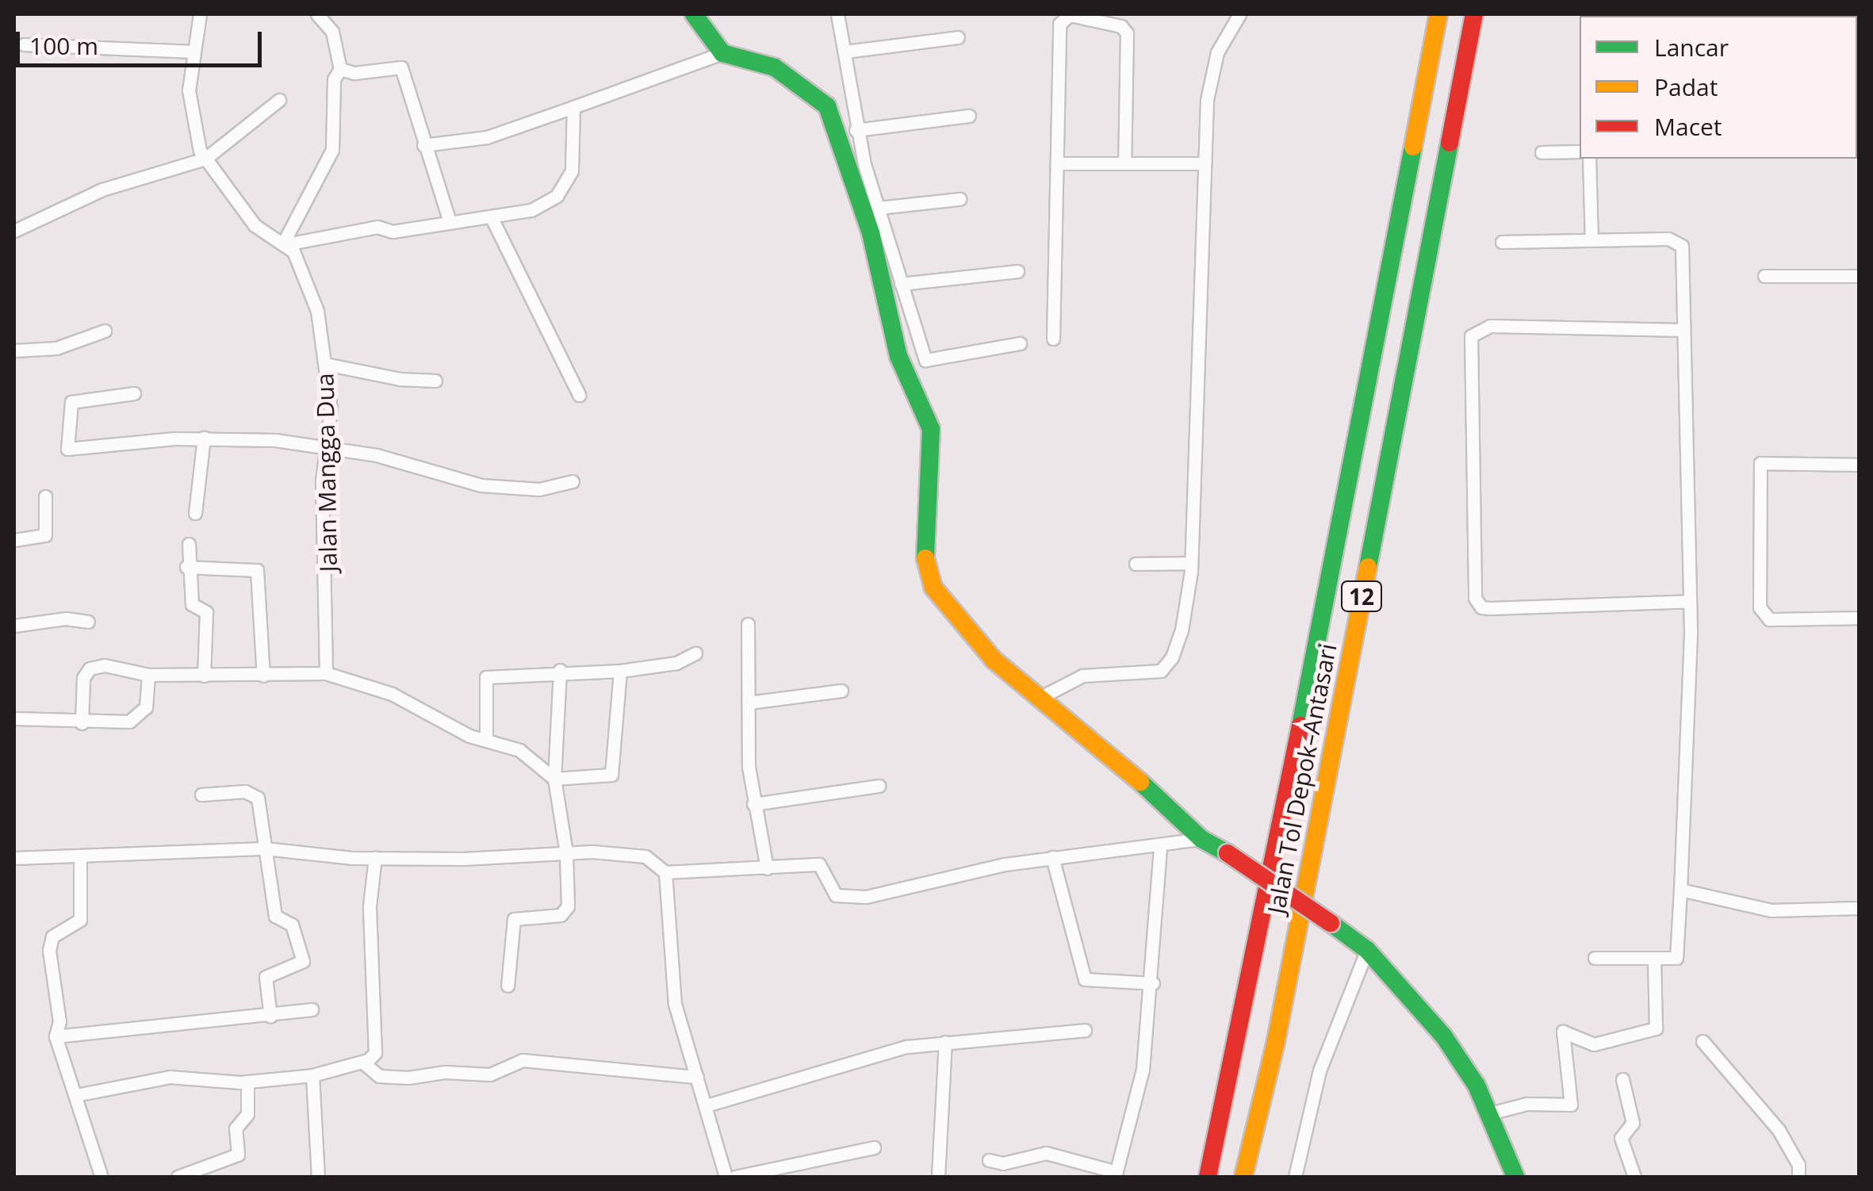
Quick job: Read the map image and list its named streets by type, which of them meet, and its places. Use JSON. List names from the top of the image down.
{
  "streets": {
    "main road": ["12", "Jalan Tol Depok–Antasari"],
    "street": ["Jalan Mangga Dua"]
  },
  "legend": ["Lancar", "Padat", "Macet"],
  "scale_bar": "100 m"
}
